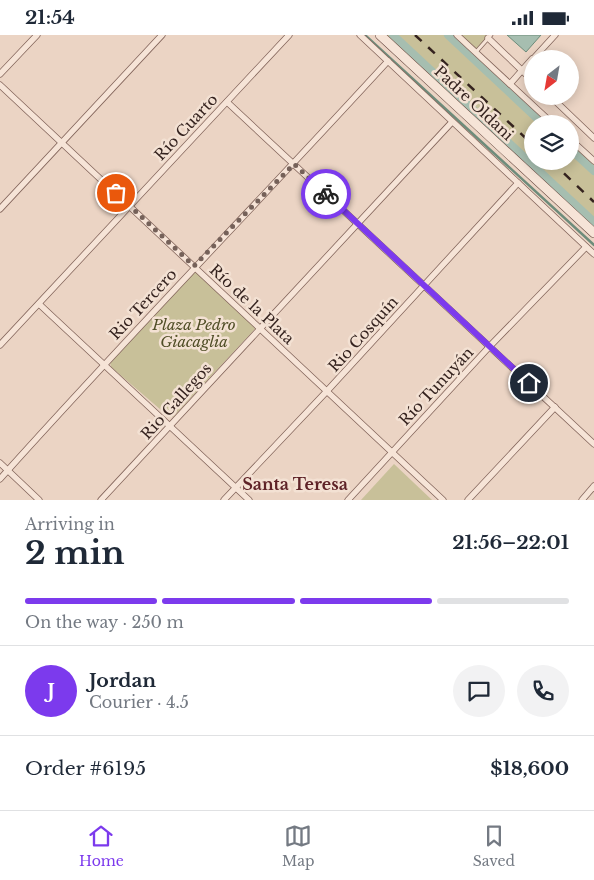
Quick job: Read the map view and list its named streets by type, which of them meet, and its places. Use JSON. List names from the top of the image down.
{
  "streets": {
    "main road": ["Padre Oldani"],
    "street": [
      "Río Cuarto",
      "Rio Tercero",
      "Río de la Plata",
      "Rio Cosquín",
      "Río Tunuyán",
      "Rio Gallegos"
    ]
  },
  "crossings": [
    ["Río Cuarto", "Río de la Plata"],
    ["Rio Tercero", "Río de la Plata"],
    ["Río de la Plata", "Rio Cosquín"],
    ["Río de la Plata", "Río Tunuyán"],
    ["Río de la Plata", "Rio Gallegos"]
  ],
  "districts": ["Santa Teresa"],
  "parks": ["Plaza Pedro Giacaglia"],
  "north": "bottom left",
  "page": {
    "status": "21:54",
    "heading": ["2 min", "Arriving in", "21:56–22:01"],
    "panel": [
      "Jordan",
      "Courier · 4.5",
      "Order #6195",
      "$18,600"
    ],
    "bar": "On the way · 250 m",
    "round": "J",
    "tabs": ["Home", "Map", "Saved"]
  }
}
